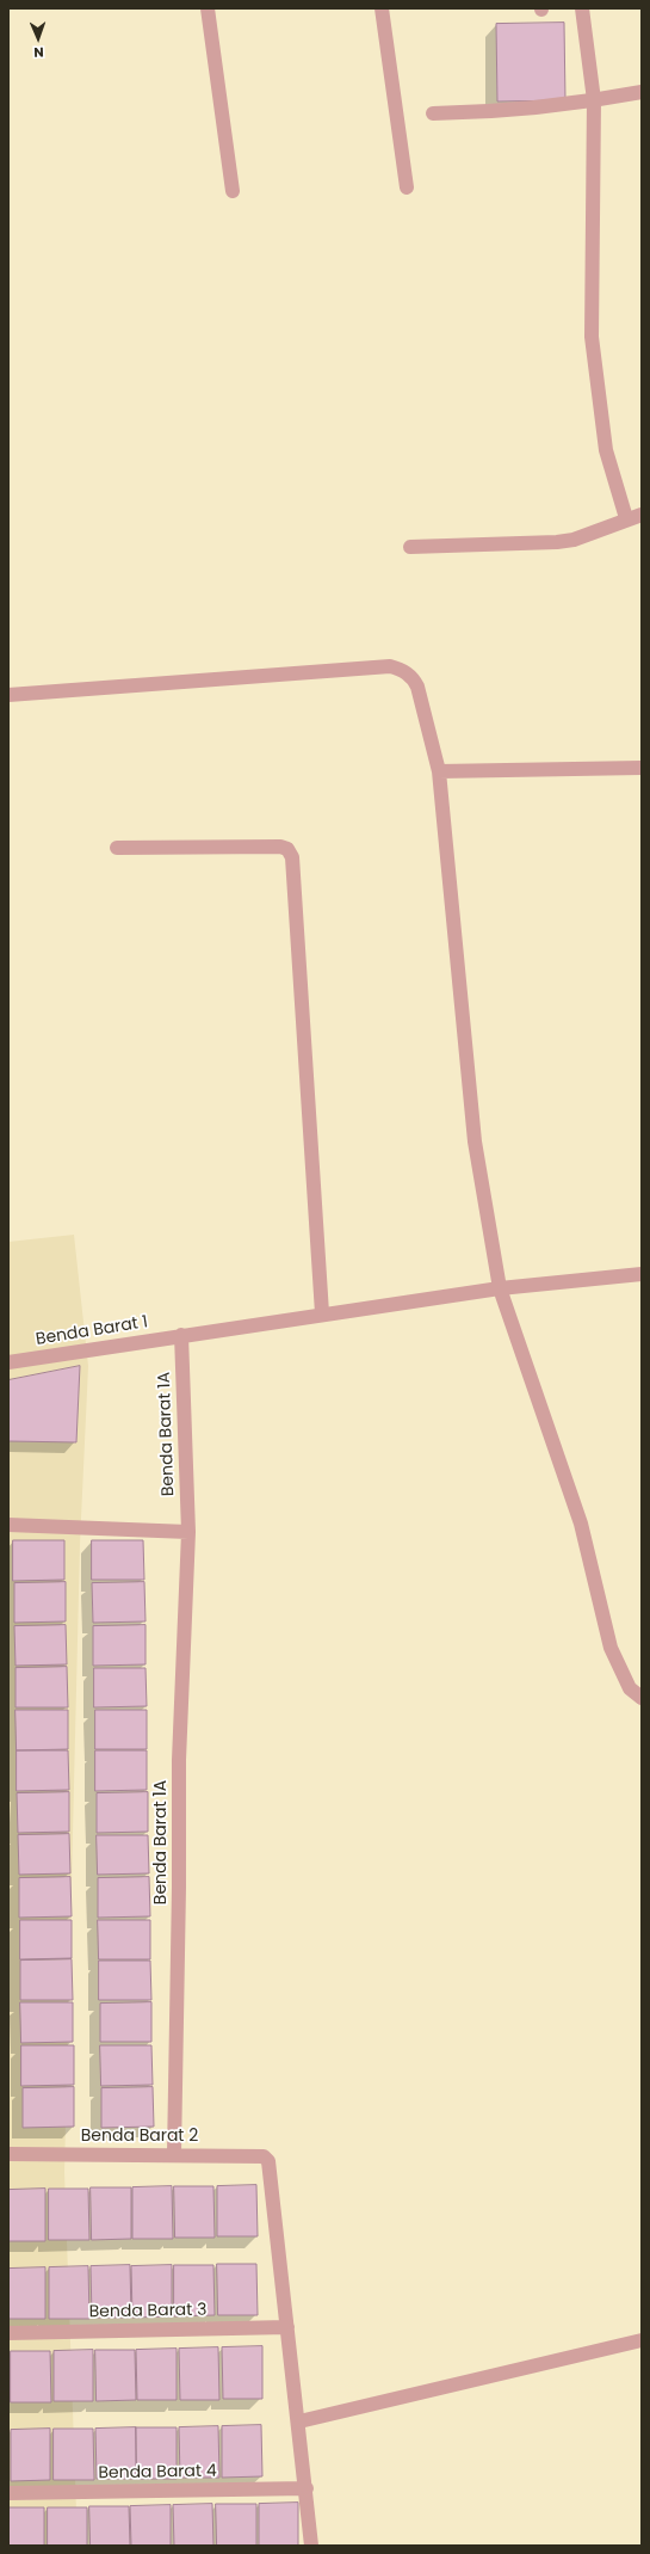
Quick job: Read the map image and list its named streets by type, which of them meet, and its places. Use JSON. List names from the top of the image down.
{
  "streets": {
    "street": [
      "Benda Barat 1",
      "Benda Barat 1A",
      "Benda Barat 2",
      "Benda Barat 3",
      "Benda Barat 4"
    ]
  },
  "crossings": [
    ["Benda Barat 1", "Benda Barat 1A"],
    ["Benda Barat 1A", "Benda Barat 2"],
    ["Benda Barat 2", "Benda Barat 3"]
  ],
  "north": "bottom"
}
